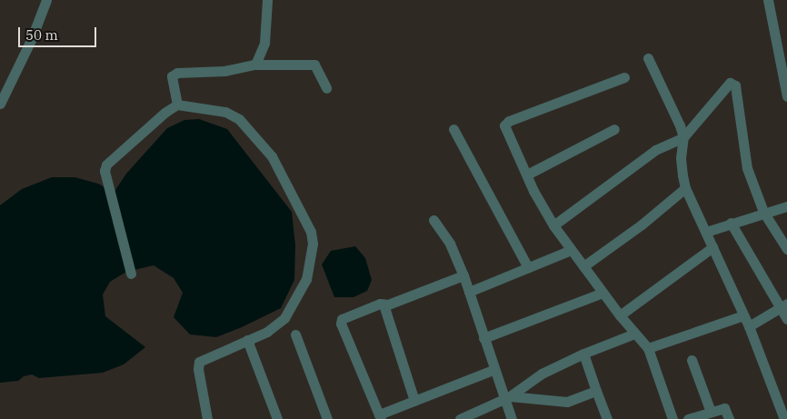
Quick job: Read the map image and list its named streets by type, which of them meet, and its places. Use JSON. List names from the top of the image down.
{
  "scale_bar": "50 m"
}
